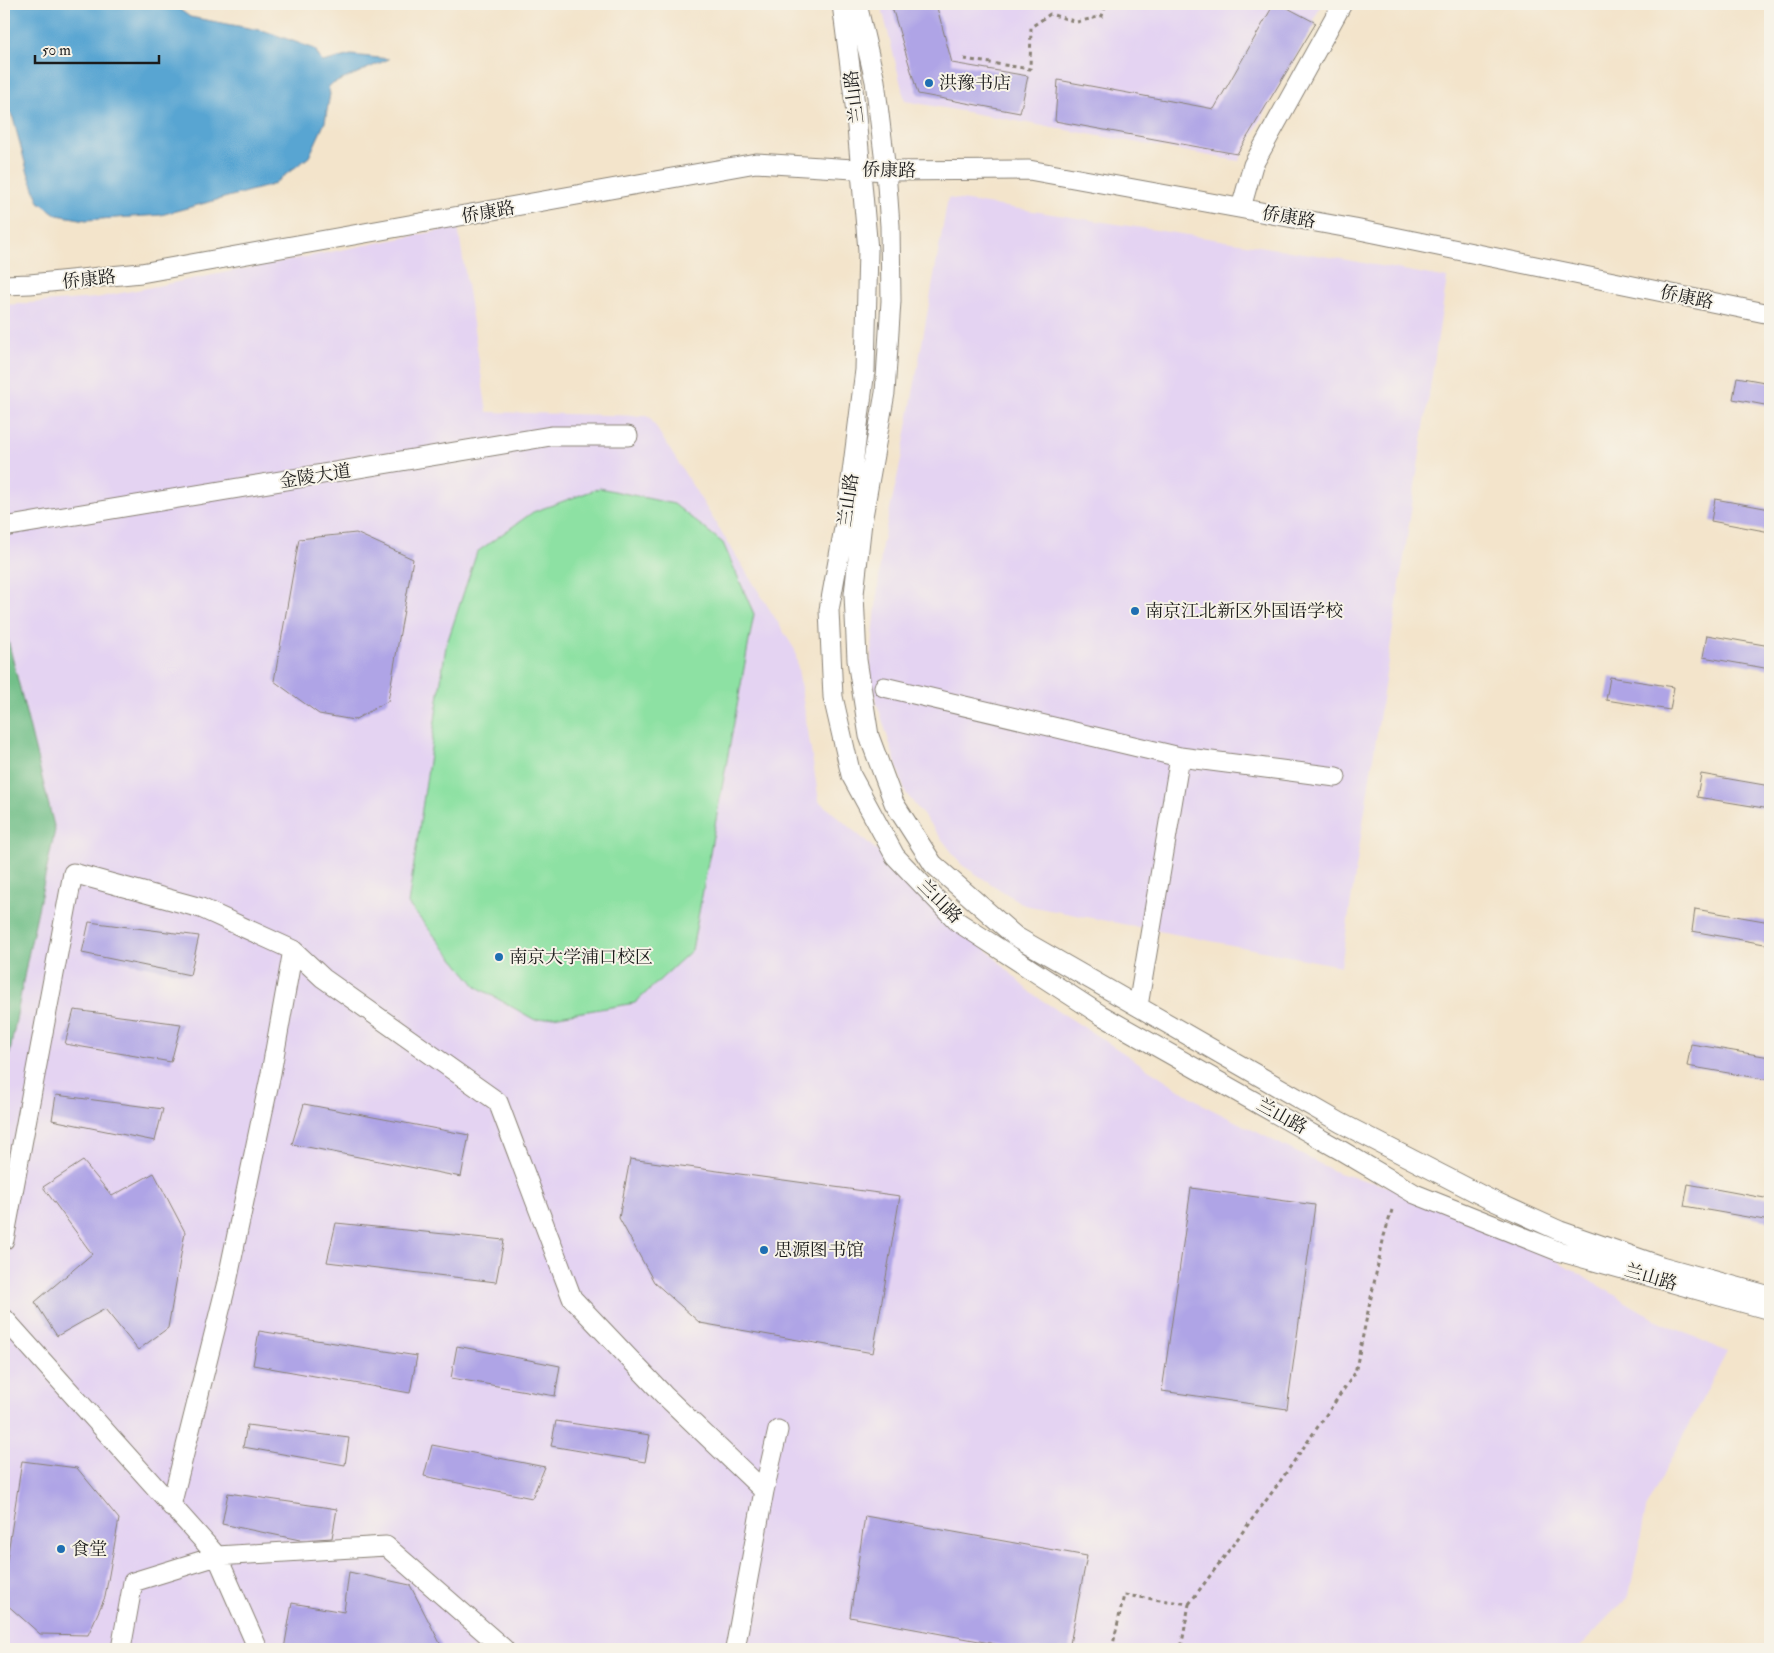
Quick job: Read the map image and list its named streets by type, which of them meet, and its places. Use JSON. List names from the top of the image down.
{
  "streets": {
    "street": ["兰山路", "侨康路", "金陵大道"]
  },
  "crossings": [
    ["兰山路", "侨康路"]
  ],
  "places": [
    "洪豫书店",
    "南京江北新区外国语学校",
    "南京大学浦口校区",
    "思源图书馆",
    "食堂"
  ],
  "scale_bar": "50 m"
}
